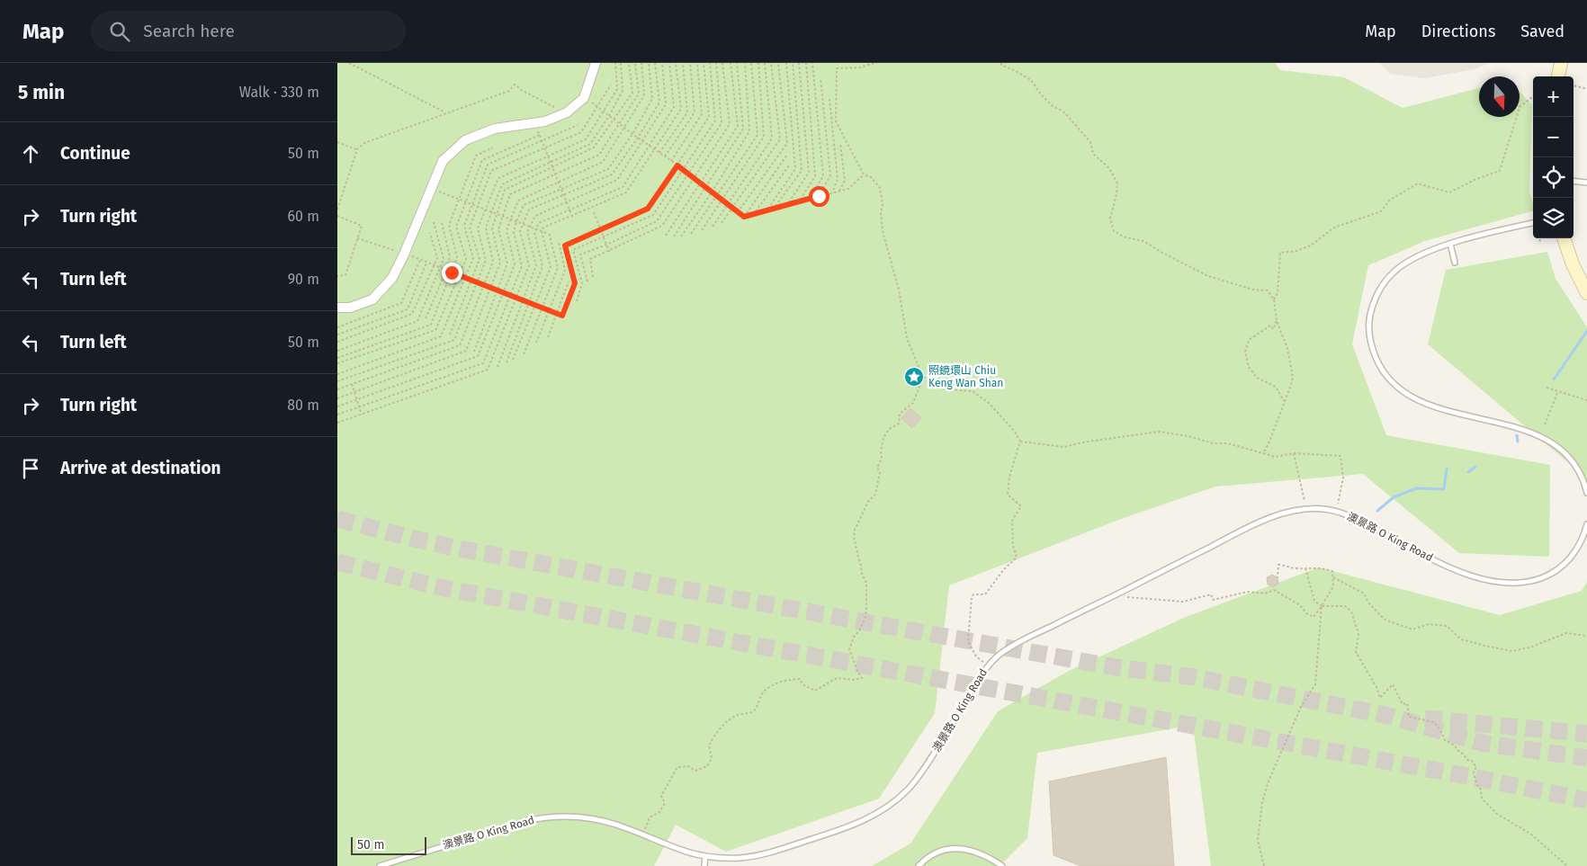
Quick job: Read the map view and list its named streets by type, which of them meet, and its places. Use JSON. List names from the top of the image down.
{
  "streets": {
    "lane": ["澳景路 O King Road"]
  },
  "places": {
    "place": ["照鏡環山 Chiu Keng Wan Shan"]
  },
  "scale_bar": "50 m",
  "north": "bottom",
  "page": {
    "header": "Map",
    "search": "Search here",
    "nav": ["Map", "Directions", "Saved"],
    "heading": ["5 min", "Walk · 330 m"],
    "map_buttons": ["+", "−"],
    "list": [
      ["Continue", "50 m"],
      ["Turn right", "60 m"],
      ["Turn left", "90 m"],
      ["Turn left", "50 m"],
      ["Turn right", "80 m"],
      "Arrive at destination"
    ],
    "scale": "50 m"
  }
}
